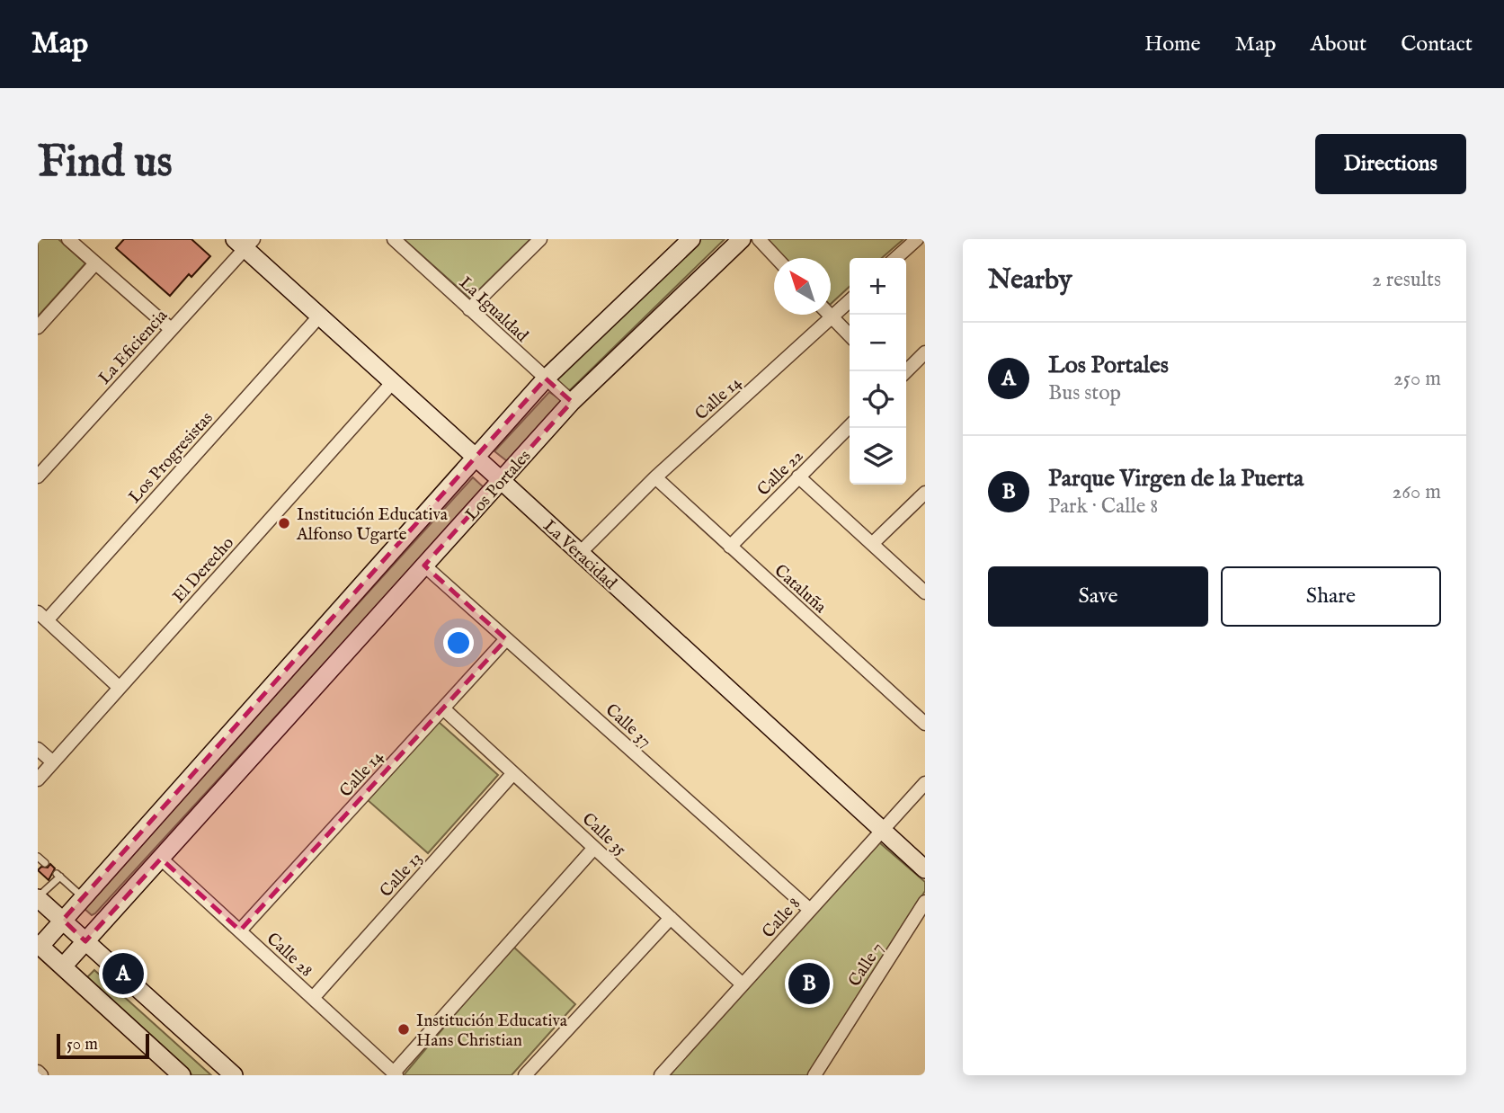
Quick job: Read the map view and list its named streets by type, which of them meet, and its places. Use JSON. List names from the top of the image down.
{
  "streets": {
    "street": [
      "La Igualdad",
      "La Eficiencia",
      "Calle 14",
      "Los Progresistas",
      "Calle 22",
      "Los Portales",
      "La Veracidad",
      "El Derecho",
      "Cataluña",
      "Calle 37",
      "Calle 35",
      "Calle 13",
      "Calle 8",
      "Calle 28",
      "Calle 7"
    ]
  },
  "crossings": [
    ["La Igualdad", "Los Portales"],
    ["La Eficiencia", "La Veracidad"],
    ["Calle 14", "La Veracidad"],
    ["Calle 14", "Cataluña"],
    ["Calle 14", "Calle 37"],
    ["Calle 14", "Calle 35"],
    ["Calle 14", "Calle 28"],
    ["Los Progresistas", "La Veracidad"],
    ["Calle 22", "Cataluña"],
    ["Los Portales", "La Veracidad"],
    ["Los Portales", "Calle 37"],
    ["Los Portales", "Calle 28"],
    ["La Veracidad", "El Derecho"],
    ["La Veracidad", "Calle 8"],
    ["Calle 37", "Calle 8"],
    ["Calle 35", "Calle 13"],
    ["Calle 35", "Calle 8"],
    ["Calle 13", "Calle 28"]
  ],
  "places": ["Institución Educativa Alfonso Ugarte", "Institución Educativa Hans Christian"],
  "scale_bar": "50 m",
  "north": "top left",
  "page": {
    "header": "Map",
    "nav": [
      "Home",
      "Map",
      "About",
      "Contact"
    ],
    "buttons": [
      "Directions",
      ["Save", "Share"]
    ],
    "title": "Find us",
    "heading": ["Nearby", "2 results"],
    "map_buttons": ["+", "−"],
    "list": [
      {
        "mark": "A",
        "name": "Los Portales",
        "note": "Bus stop",
        "value": "250 m"
      },
      {
        "mark": "B",
        "name": "Parque Virgen de la Puerta",
        "note": "Park · Calle 8",
        "value": "260 m"
      }
    ],
    "pins": ["A", "B"],
    "scale": "50 m"
  }
}
